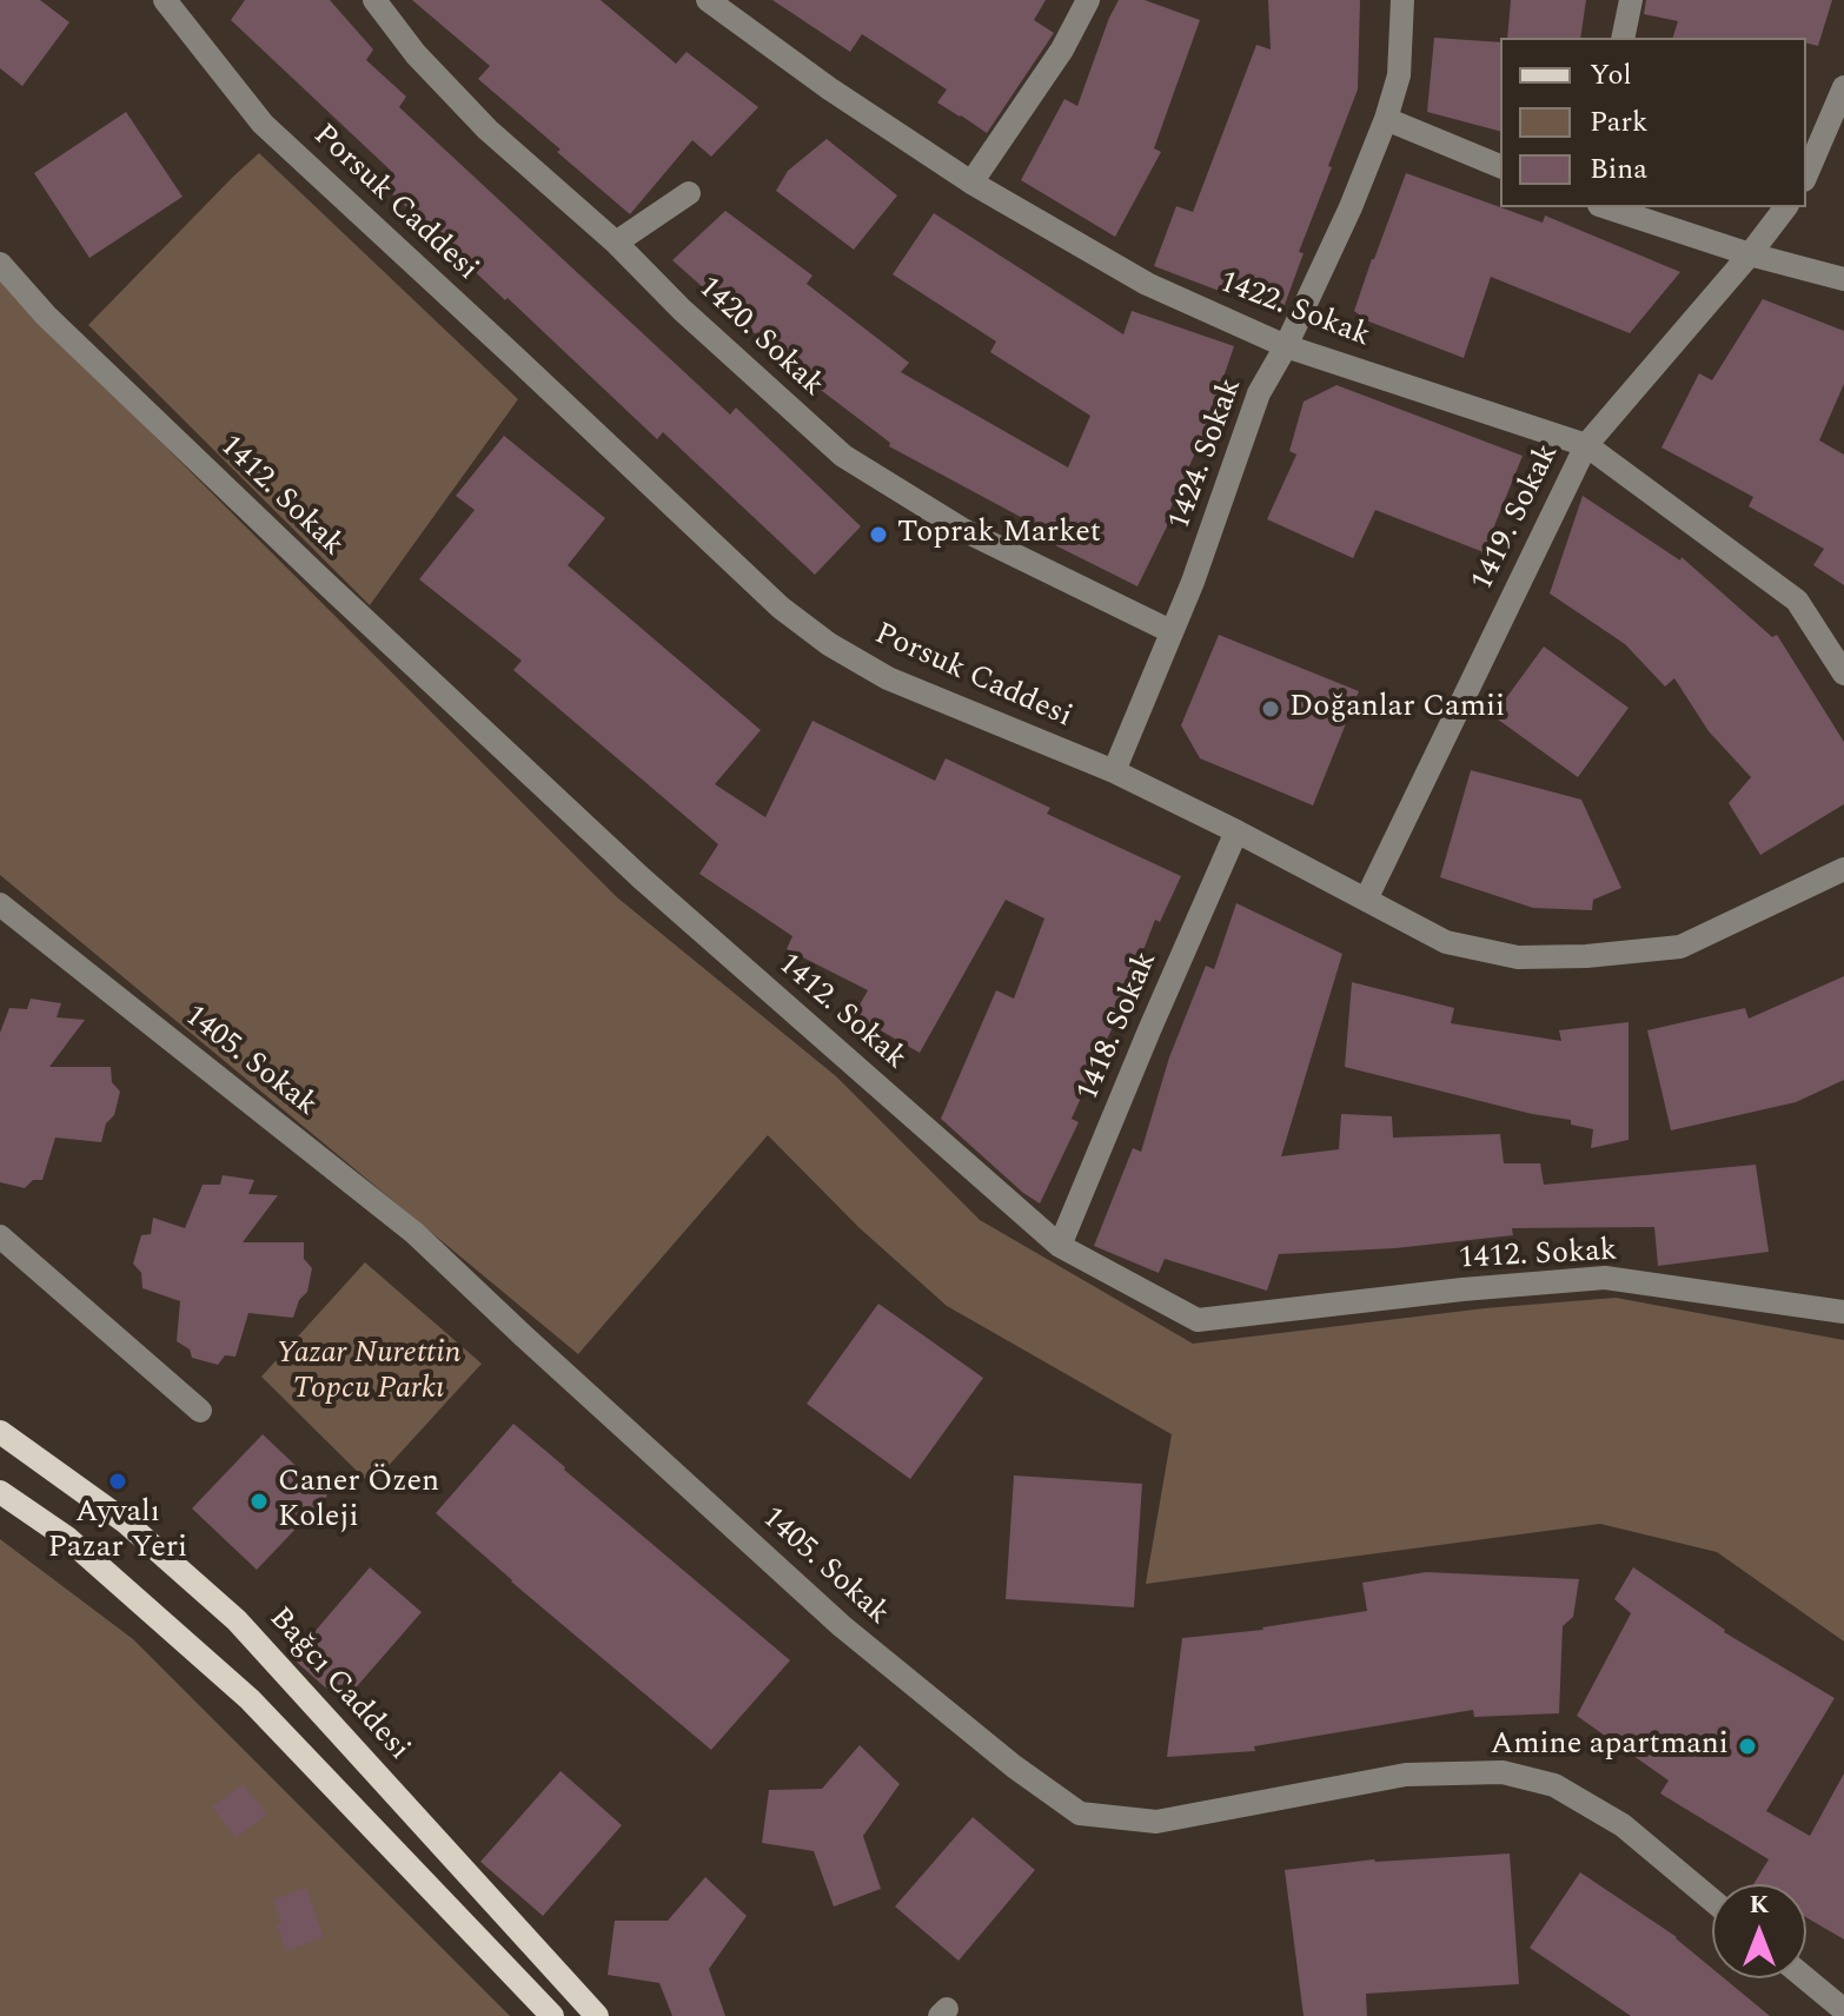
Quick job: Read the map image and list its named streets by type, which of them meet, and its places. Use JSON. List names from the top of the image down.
{
  "streets": {
    "main road": ["Bağcı Caddesi"],
    "street": [
      "Porsuk Caddesi",
      "1422. Sokak",
      "1420. Sokak",
      "1424. Sokak",
      "1412. Sokak",
      "1419. Sokak",
      "1418. Sokak",
      "1405. Sokak"
    ]
  },
  "crossings": [
    ["Porsuk Caddesi", "1424. Sokak"],
    ["Porsuk Caddesi", "1419. Sokak"],
    ["Porsuk Caddesi", "1418. Sokak"],
    ["1422. Sokak", "1424. Sokak"],
    ["1422. Sokak", "1419. Sokak"],
    ["1420. Sokak", "1424. Sokak"],
    ["1412. Sokak", "1418. Sokak"]
  ],
  "parks": ["Yazar Nurettin Topcu Parkı"],
  "places": [
    "Toprak Market",
    "Doğanlar Camii",
    "Ayvalı Pazar Yeri",
    "Caner Özen Koleji",
    "Amine apartmani"
  ],
  "legend": ["Yol", "Park", "Bina"],
  "north": "top"
}
